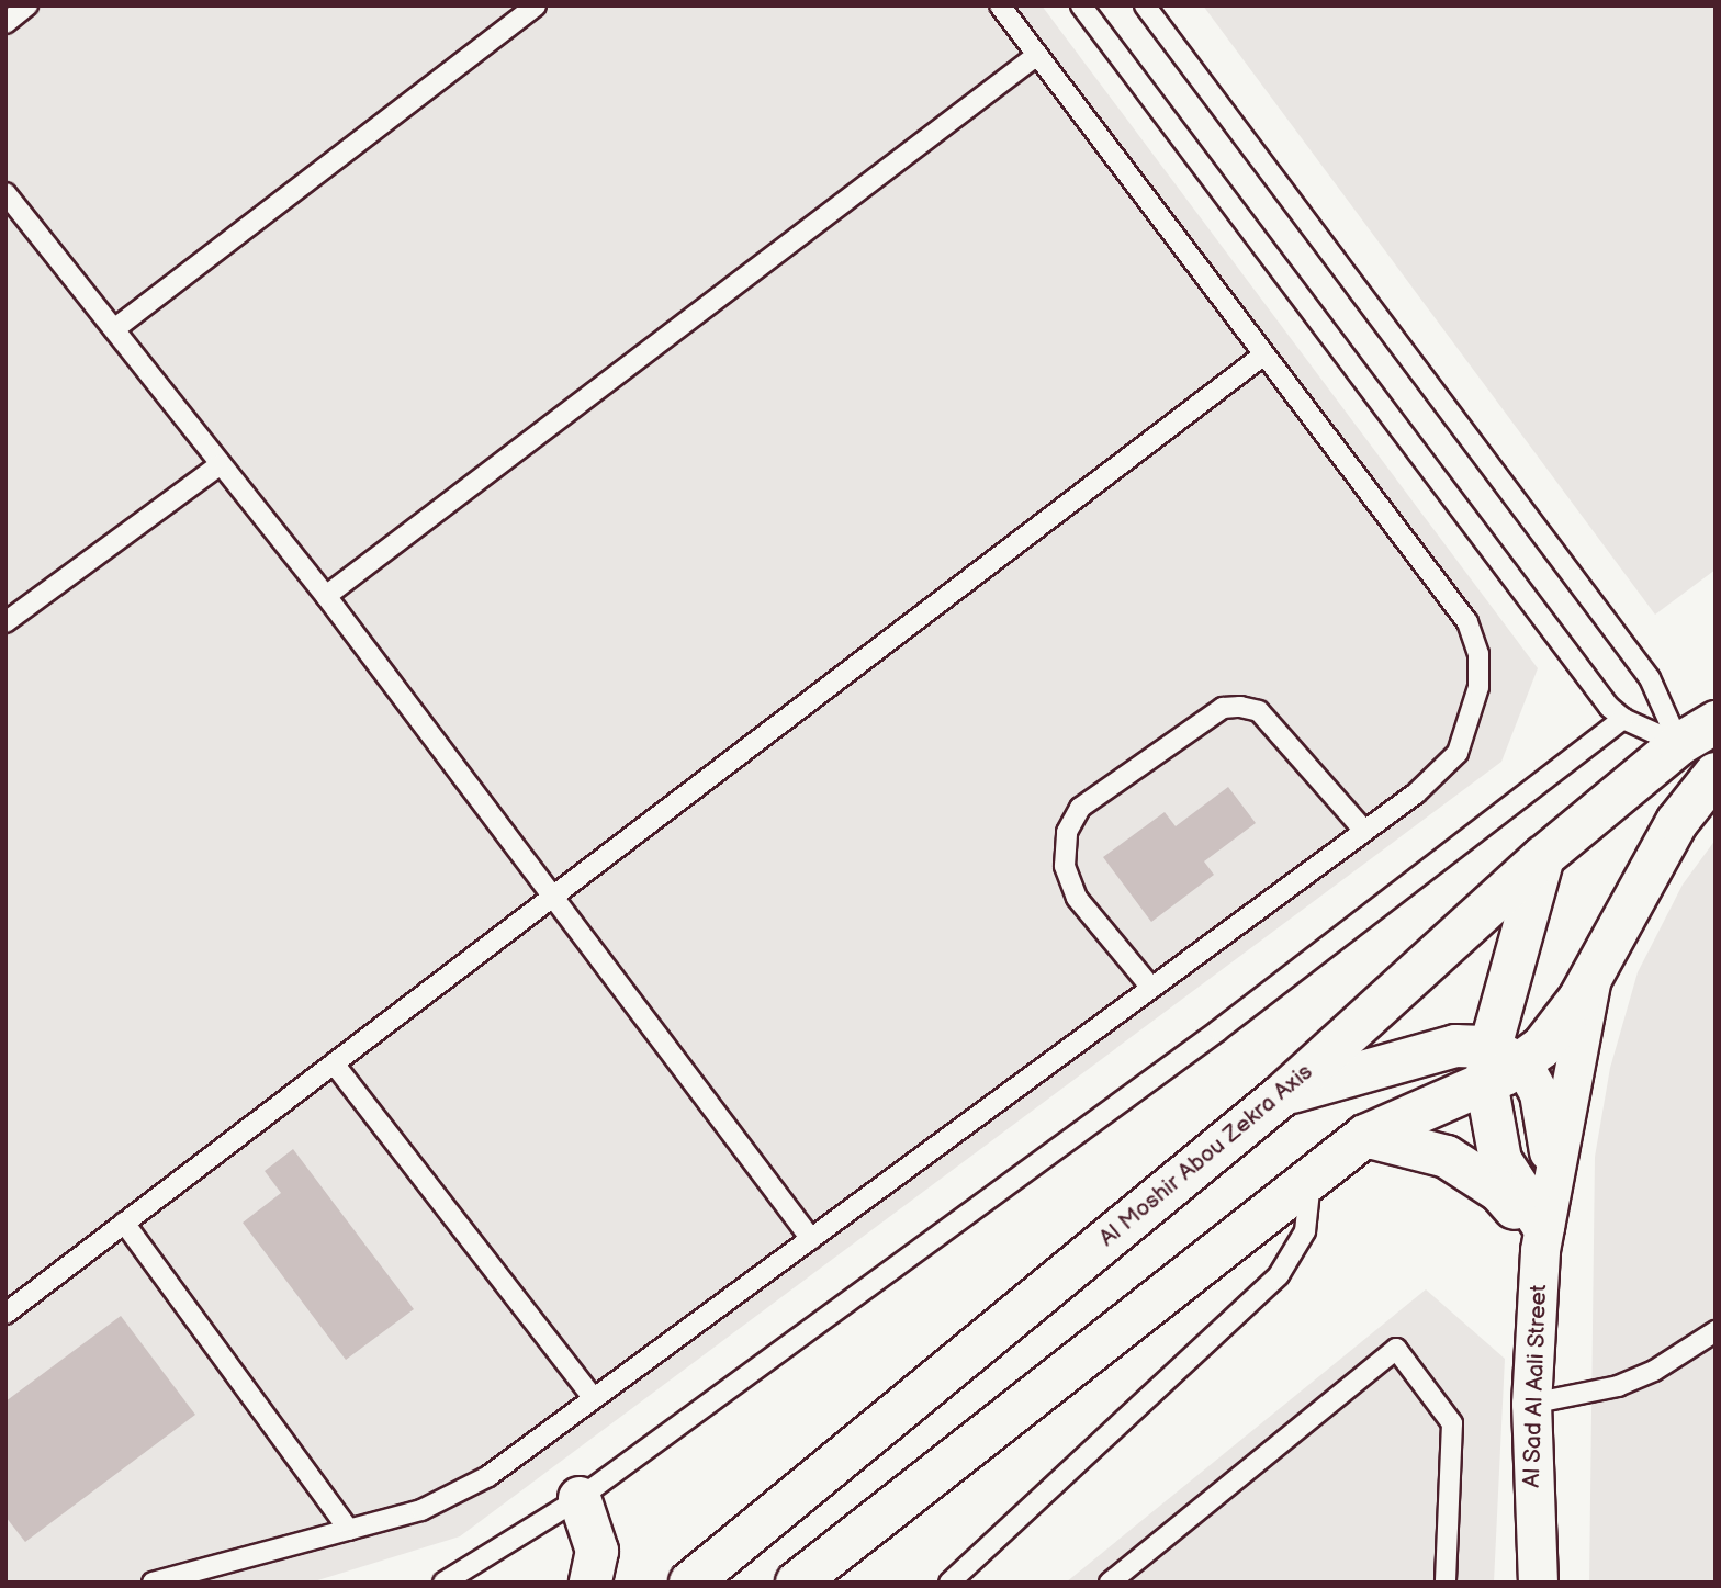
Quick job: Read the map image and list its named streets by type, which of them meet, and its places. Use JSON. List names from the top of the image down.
{
  "streets": {
    "main road": ["Al Moshir Abou Zekra Axis"],
    "street": ["Al Sad Al Aali Street"]
  }
}
